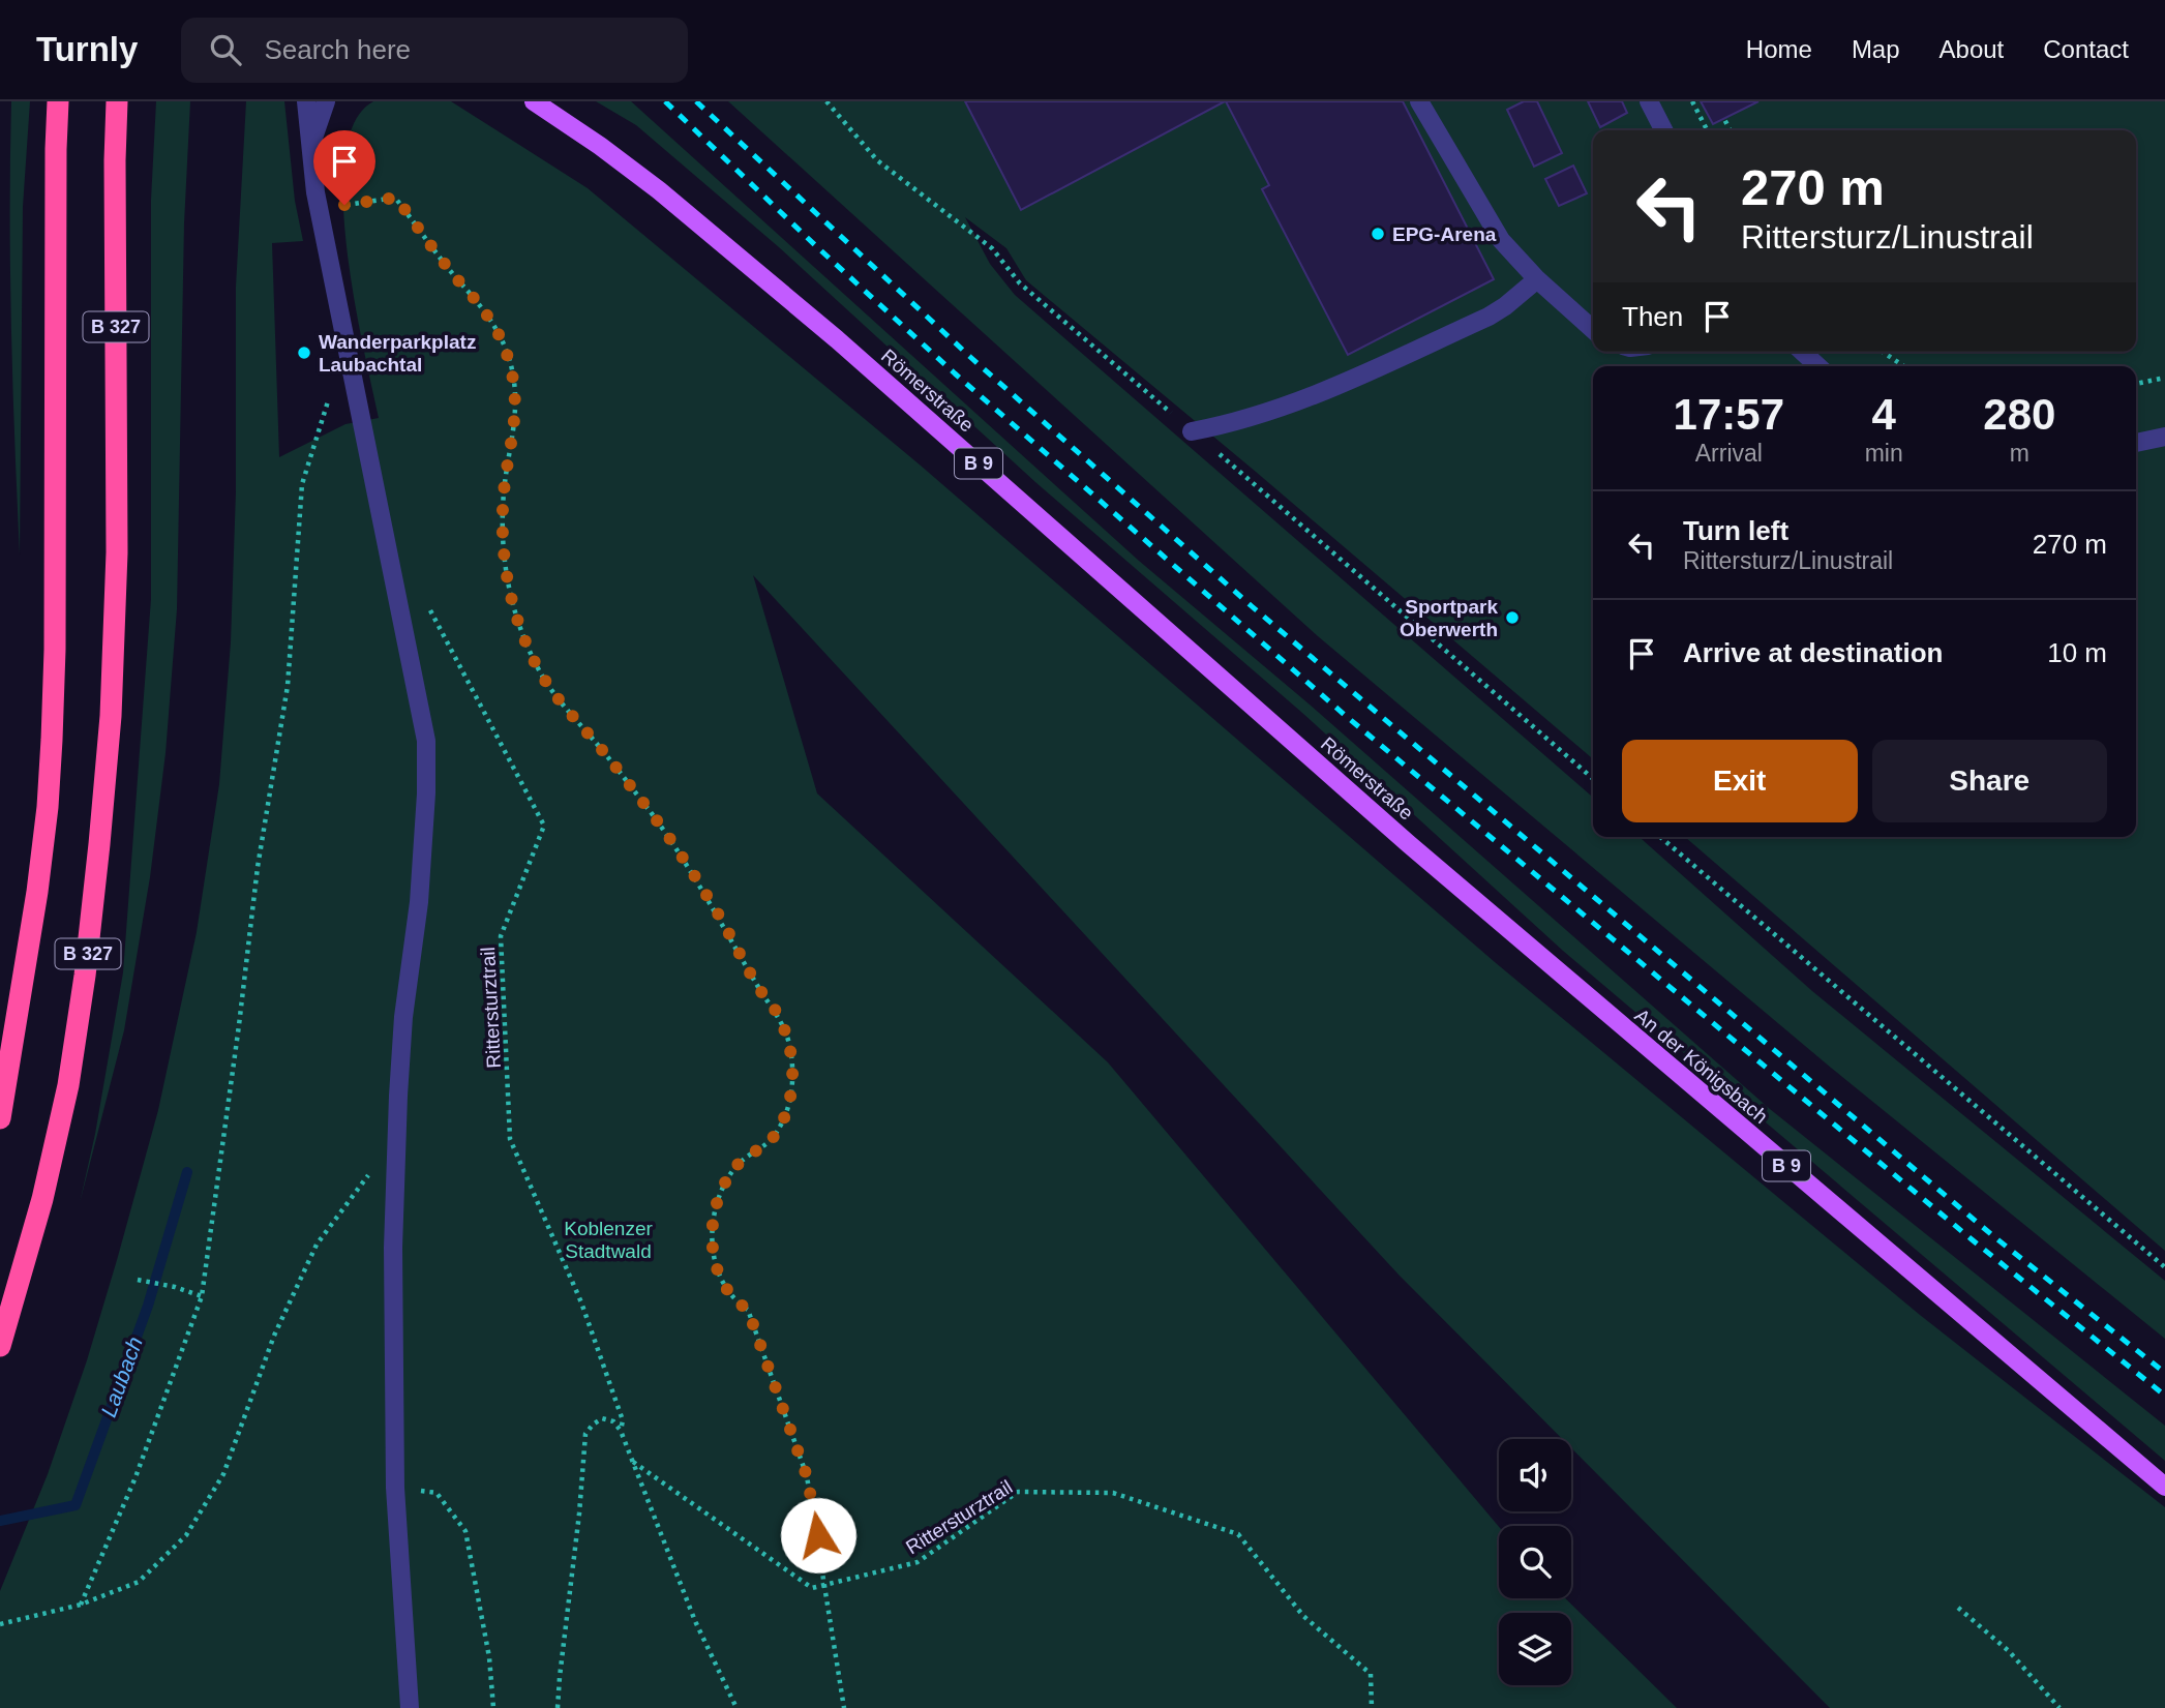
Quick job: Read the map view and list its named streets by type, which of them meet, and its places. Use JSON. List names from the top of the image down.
{
  "streets": {
    "highway": ["B 327"],
    "main road": ["Römerstraße", "B 9", "An der Königsbach"],
    "path": ["Rittersturztrail"]
  },
  "crossings": [
    ["Römerstraße", "An der Königsbach"]
  ],
  "water": ["Laubach"],
  "parks": ["Koblenzer Stadtwald"],
  "places": ["EPG-Arena", "Wanderparkplatz Laubachtal", "Sportpark Oberwerth"],
  "page": {
    "header": "Turnly",
    "search": "Search here",
    "nav": [
      "Home",
      "Map",
      "About",
      "Contact"
    ],
    "turn": ["270 m", "Rittersturz/Linustrail"],
    "then": "Then",
    "eta": [
      "17:57",
      "Arrival",
      "4",
      "min",
      "280",
      "m"
    ],
    "list": [
      {
        "name": "Turn left",
        "note": "Rittersturz/Linustrail",
        "value": "270 m"
      },
      {
        "name": "Arrive at destination",
        "value": "10 m"
      }
    ],
    "buttons": ["Exit", "Share"]
  }
}
